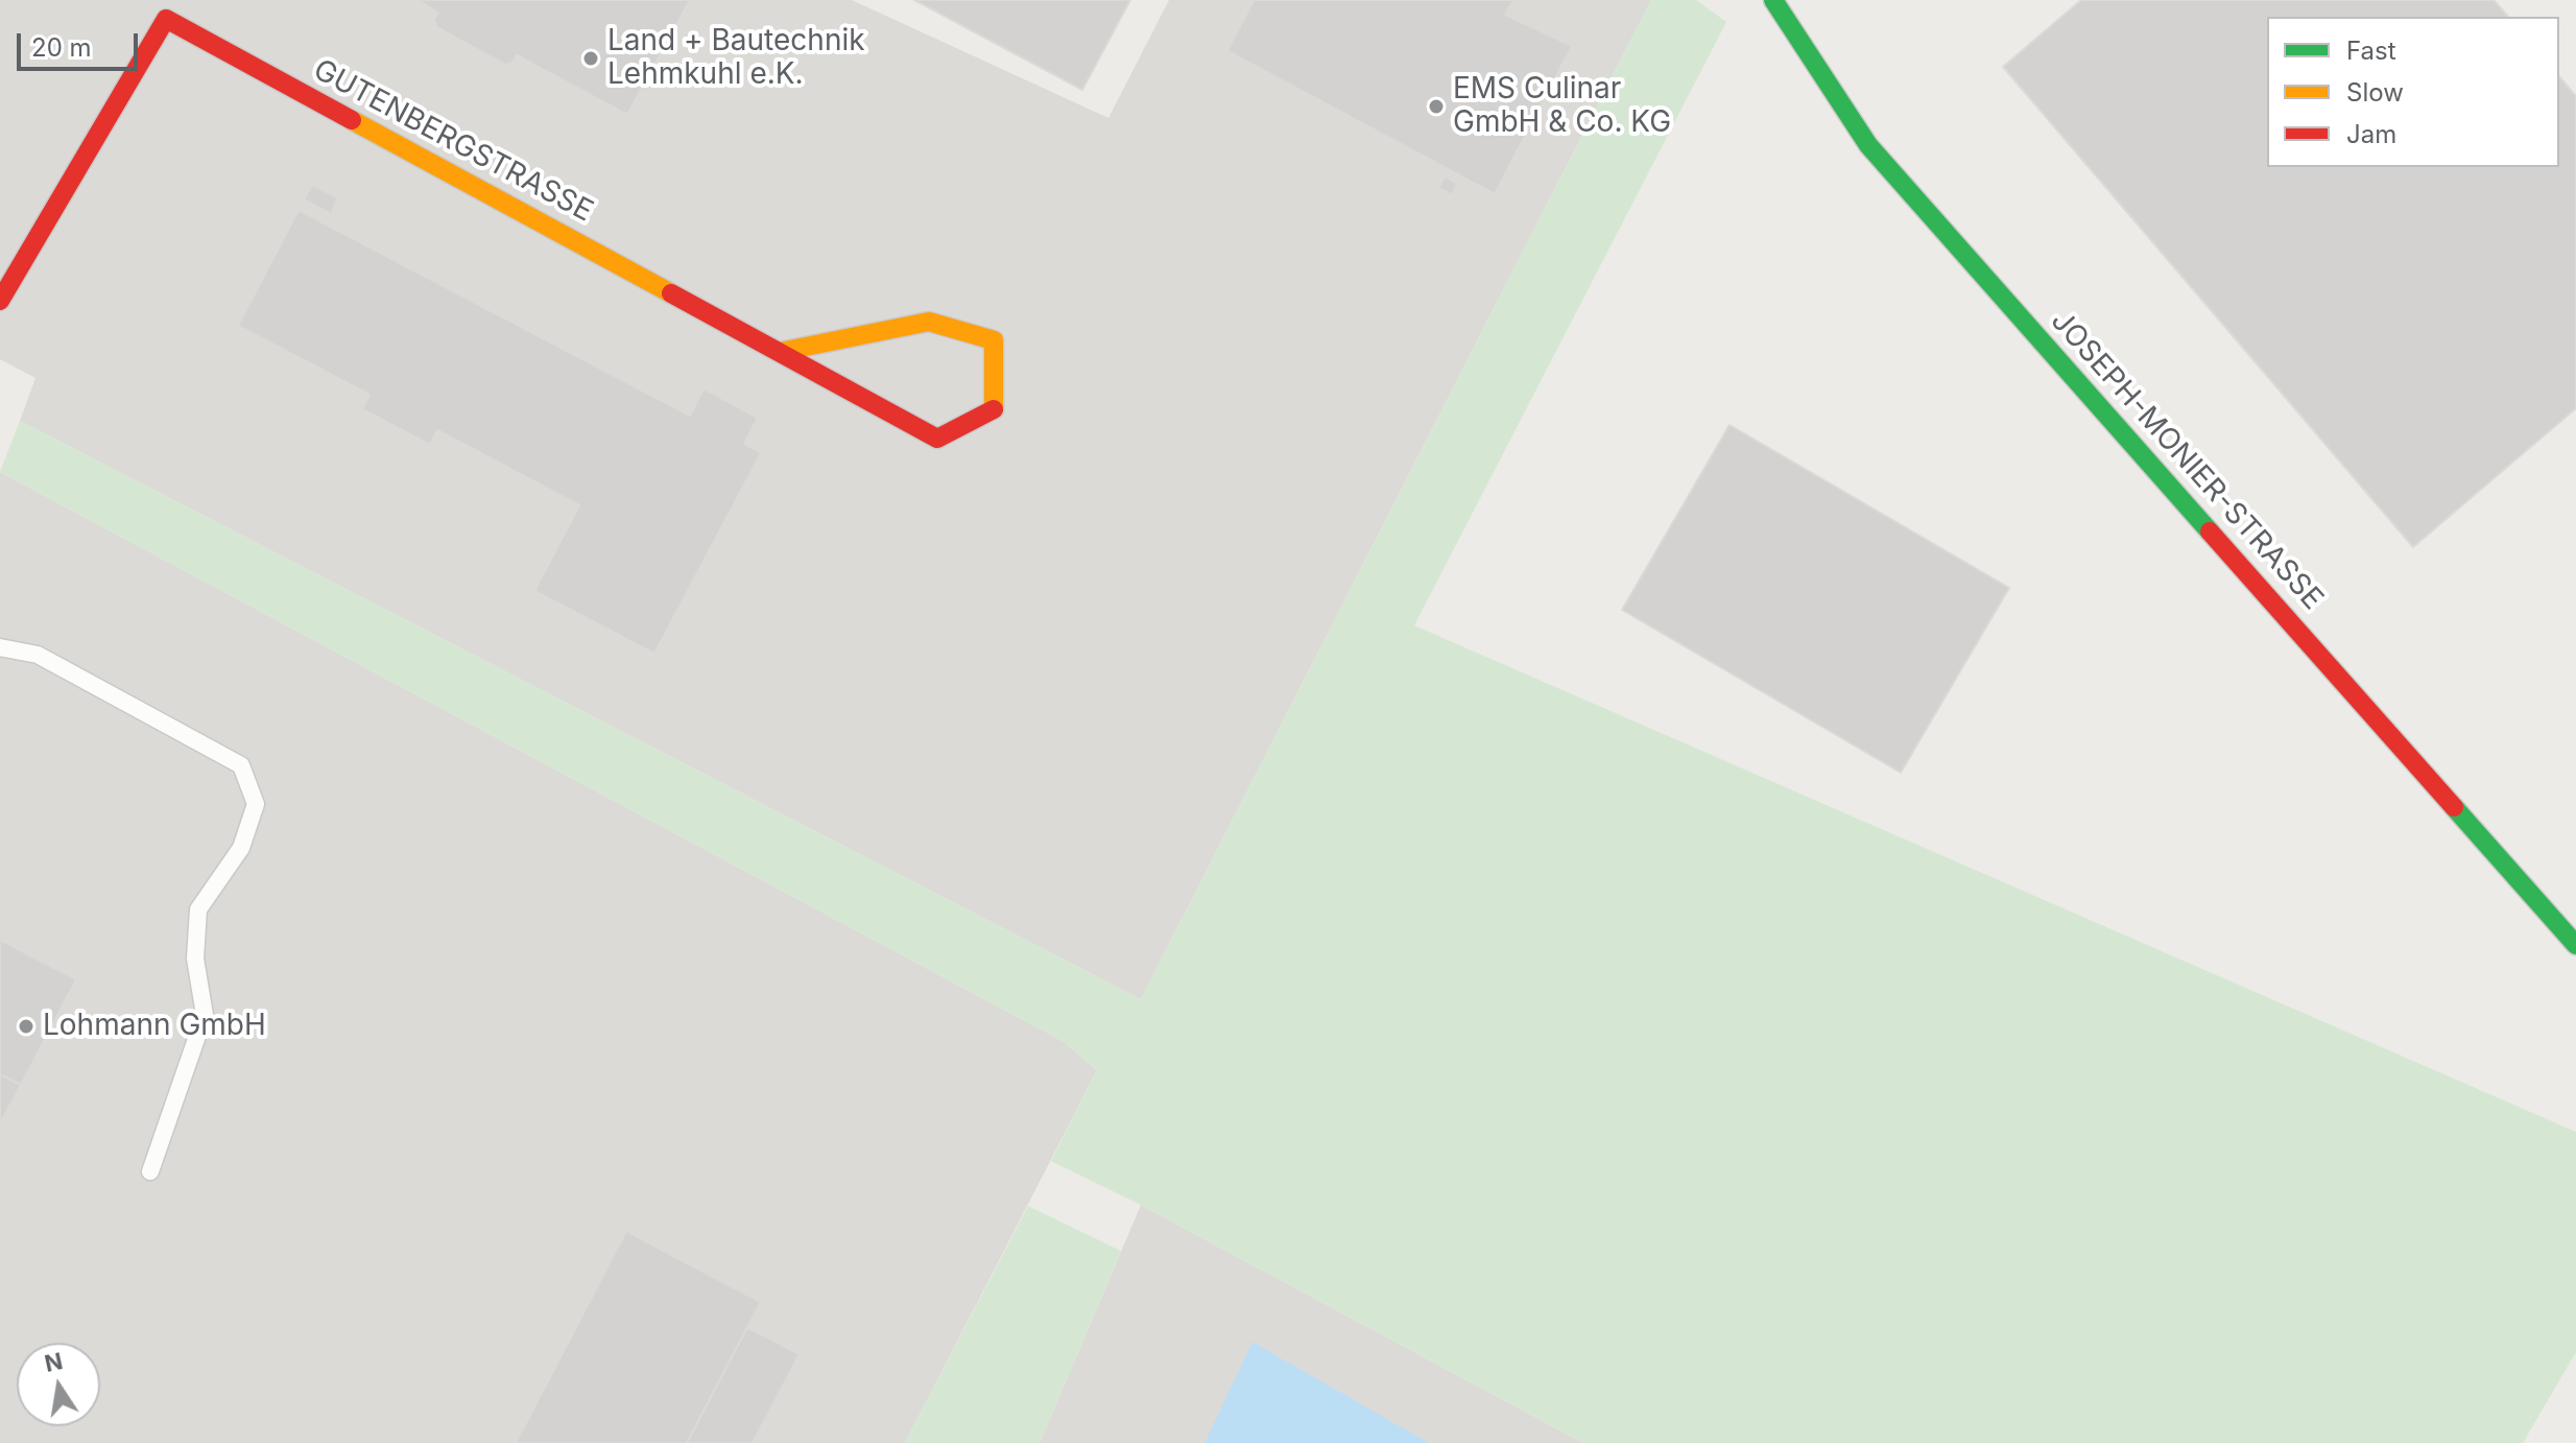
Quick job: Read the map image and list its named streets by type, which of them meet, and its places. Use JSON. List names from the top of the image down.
{
  "streets": {
    "street": ["GUTENBERGSTRASSE", "JOSEPH-MONIER-STRASSE"]
  },
  "places": ["Land + Bautechnik Lehmkuhl e.K.", "EMS Culinar GmbH & Co. KG", "Lohmann GmbH"],
  "legend": ["Fast", "Slow", "Jam"],
  "scale_bar": "20 m",
  "north": "top"
}
